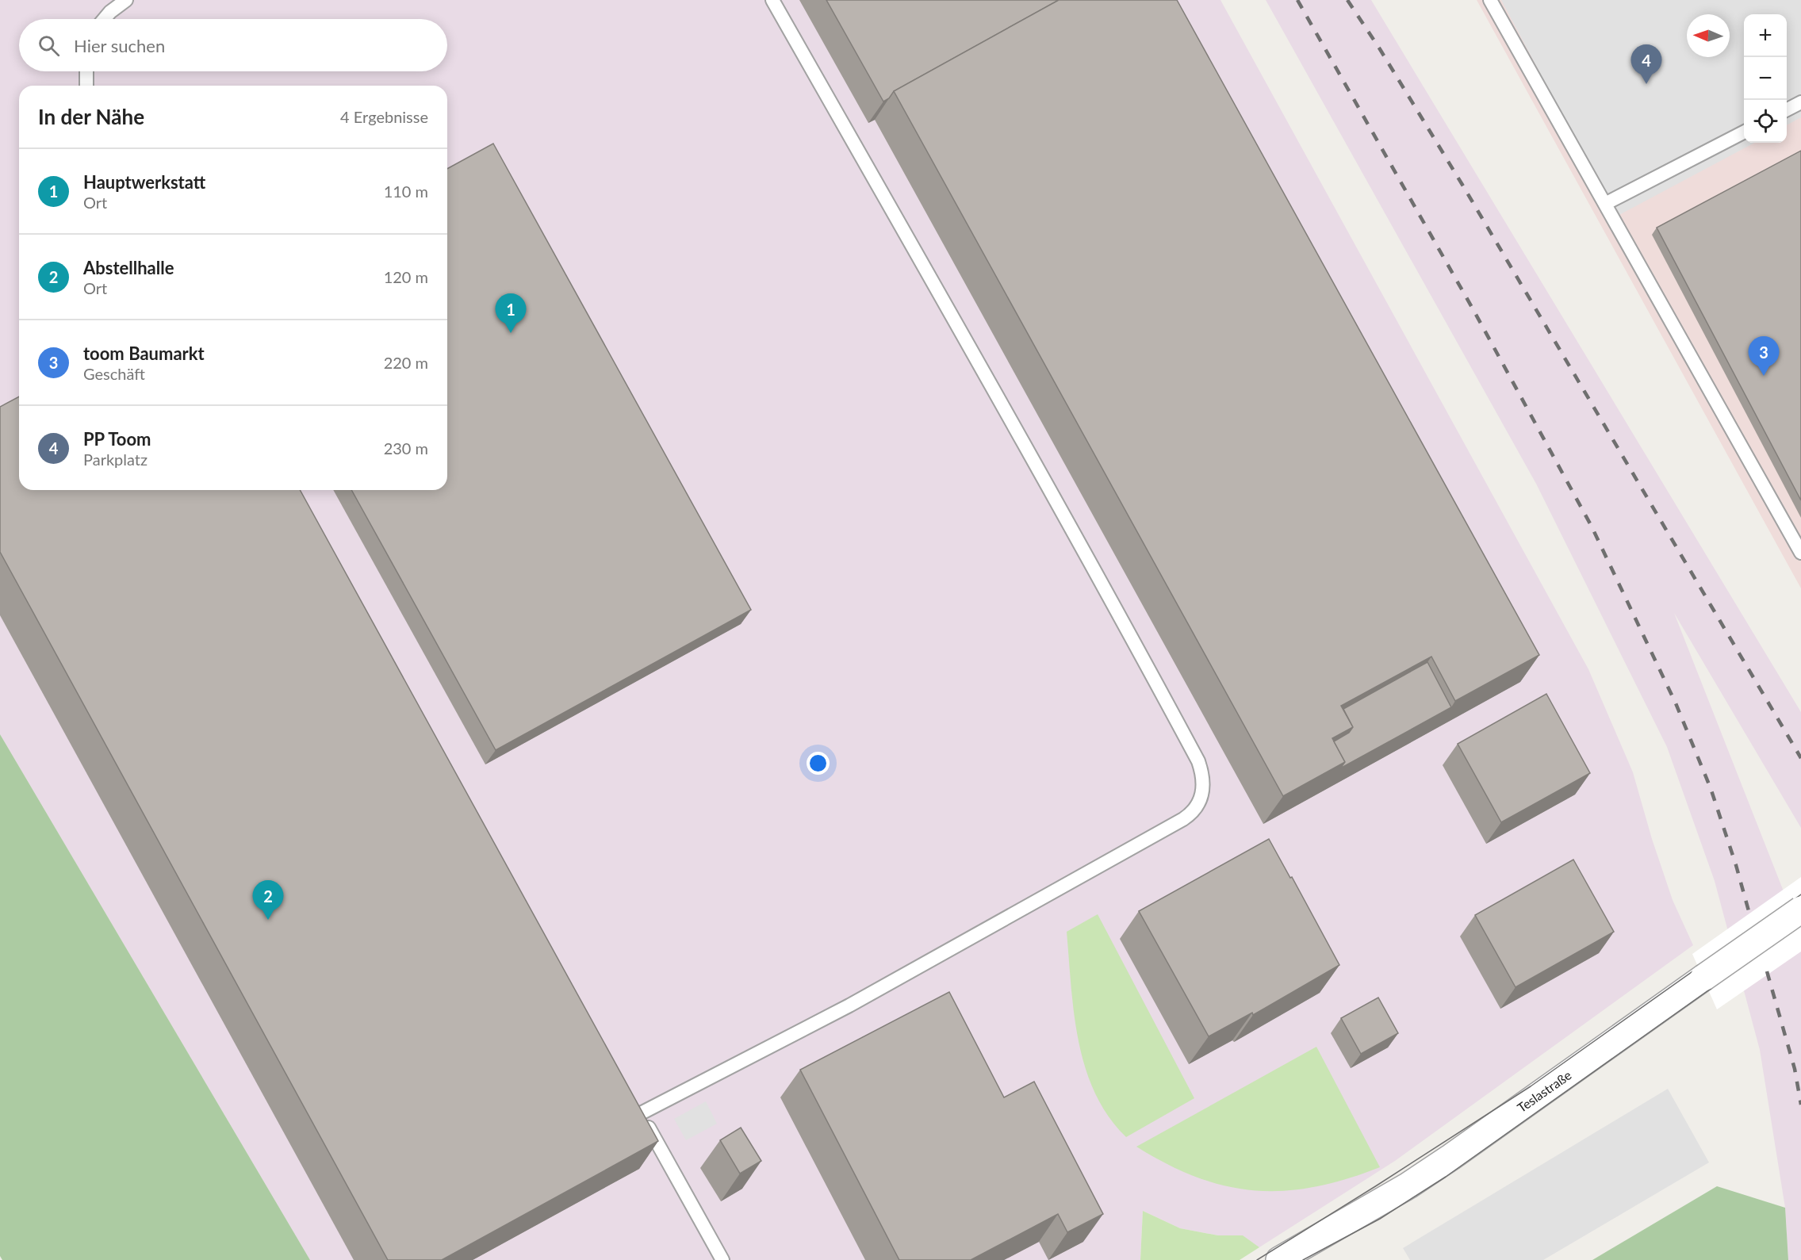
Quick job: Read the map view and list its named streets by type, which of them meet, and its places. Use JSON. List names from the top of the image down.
{
  "streets": {
    "street": ["Teslastraße"]
  },
  "north": "left",
  "page": {
    "map_buttons": ["+", "−"],
    "search": "Hier suchen",
    "pins": [
      "4",
      "1",
      "3",
      "2"
    ],
    "heading": ["In der Nähe", "4 Ergebnisse"],
    "list": [
      {
        "mark": "1",
        "name": "Hauptwerkstatt",
        "note": "Ort",
        "value": "110 m"
      },
      {
        "mark": "2",
        "name": "Abstellhalle",
        "note": "Ort",
        "value": "120 m"
      },
      {
        "mark": "3",
        "name": "toom Baumarkt",
        "note": "Geschäft",
        "value": "220 m"
      },
      {
        "mark": "4",
        "name": "PP Toom",
        "note": "Parkplatz",
        "value": "230 m"
      }
    ]
  }
}
